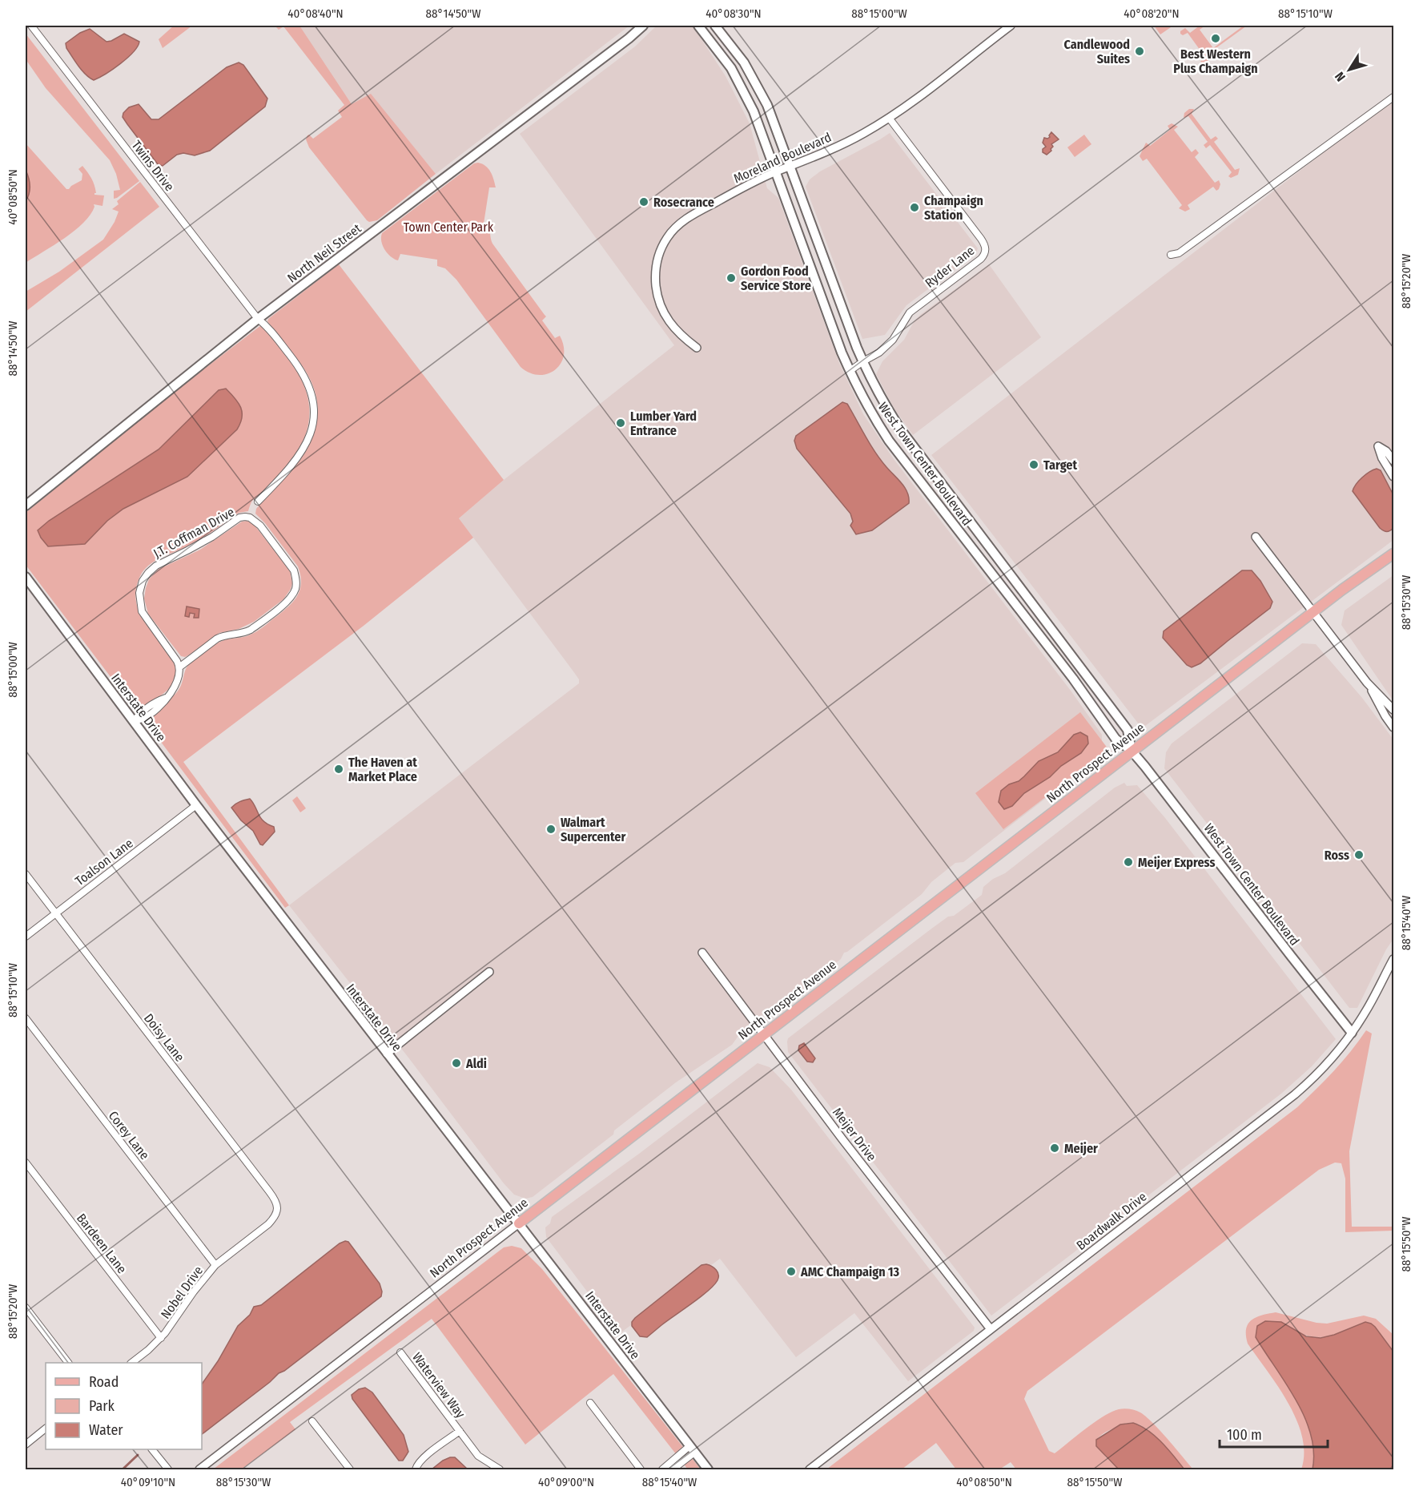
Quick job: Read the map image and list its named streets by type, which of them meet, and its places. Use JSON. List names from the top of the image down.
{
  "streets": {
    "main road": [
      "North Neil Street",
      "West Town Center Boulevard",
      "Interstate Drive",
      "North Prospect Avenue"
    ],
    "street": [
      "Moreland Boulevard",
      "Twins Drive",
      "Ryder Lane",
      "J.T. Coffman Drive",
      "Toalson Lane",
      "Doisy Lane",
      "Meijer Drive",
      "Corey Lane",
      "Boardwalk Drive",
      "Bardeen Lane",
      "Nobel Drive",
      "Waterview Way"
    ]
  },
  "crossings": [
    ["Moreland Boulevard", "Ryder Lane"],
    ["Moreland Boulevard", "West Town Center Boulevard"],
    ["Twins Drive", "North Neil Street"],
    ["Ryder Lane", "West Town Center Boulevard"],
    ["West Town Center Boulevard", "North Prospect Avenue"],
    ["West Town Center Boulevard", "Boardwalk Drive"],
    ["Interstate Drive", "North Prospect Avenue"],
    ["Interstate Drive", "Toalson Lane"],
    ["North Prospect Avenue", "Meijer Drive"],
    ["Toalson Lane", "Doisy Lane"],
    ["Doisy Lane", "Nobel Drive"],
    ["Meijer Drive", "Boardwalk Drive"],
    ["Corey Lane", "Nobel Drive"],
    ["Bardeen Lane", "Nobel Drive"]
  ],
  "parks": ["Town Center Park"],
  "places": [
    "Best Western Plus Champaign",
    "Candlewood Suites",
    "Rosecrance",
    "Champaign Station",
    "Gordon Food Service Store",
    "Lumber Yard Entrance",
    "Target",
    "The Haven at Market Place",
    "Walmart Supercenter",
    "Ross",
    "Meijer Express",
    "Aldi",
    "Meijer",
    "AMC Champaign 13"
  ],
  "legend": ["Road", "Park", "Water"],
  "scale_bar": "100 m",
  "north": "bottom left",
  "coordinates": [
    "40°08'40\"N",
    "88°14'50\"W",
    "40°08'30\"N",
    "88°15'00\"W",
    "40°08'20\"N",
    "88°15'10\"W",
    "40°08'50\"N",
    "88°15'20\"W",
    "88°15'30\"W",
    "88°15'40\"W",
    "88°15'50\"W",
    "40°09'10\"N",
    "40°09'00\"N"
  ]
}
